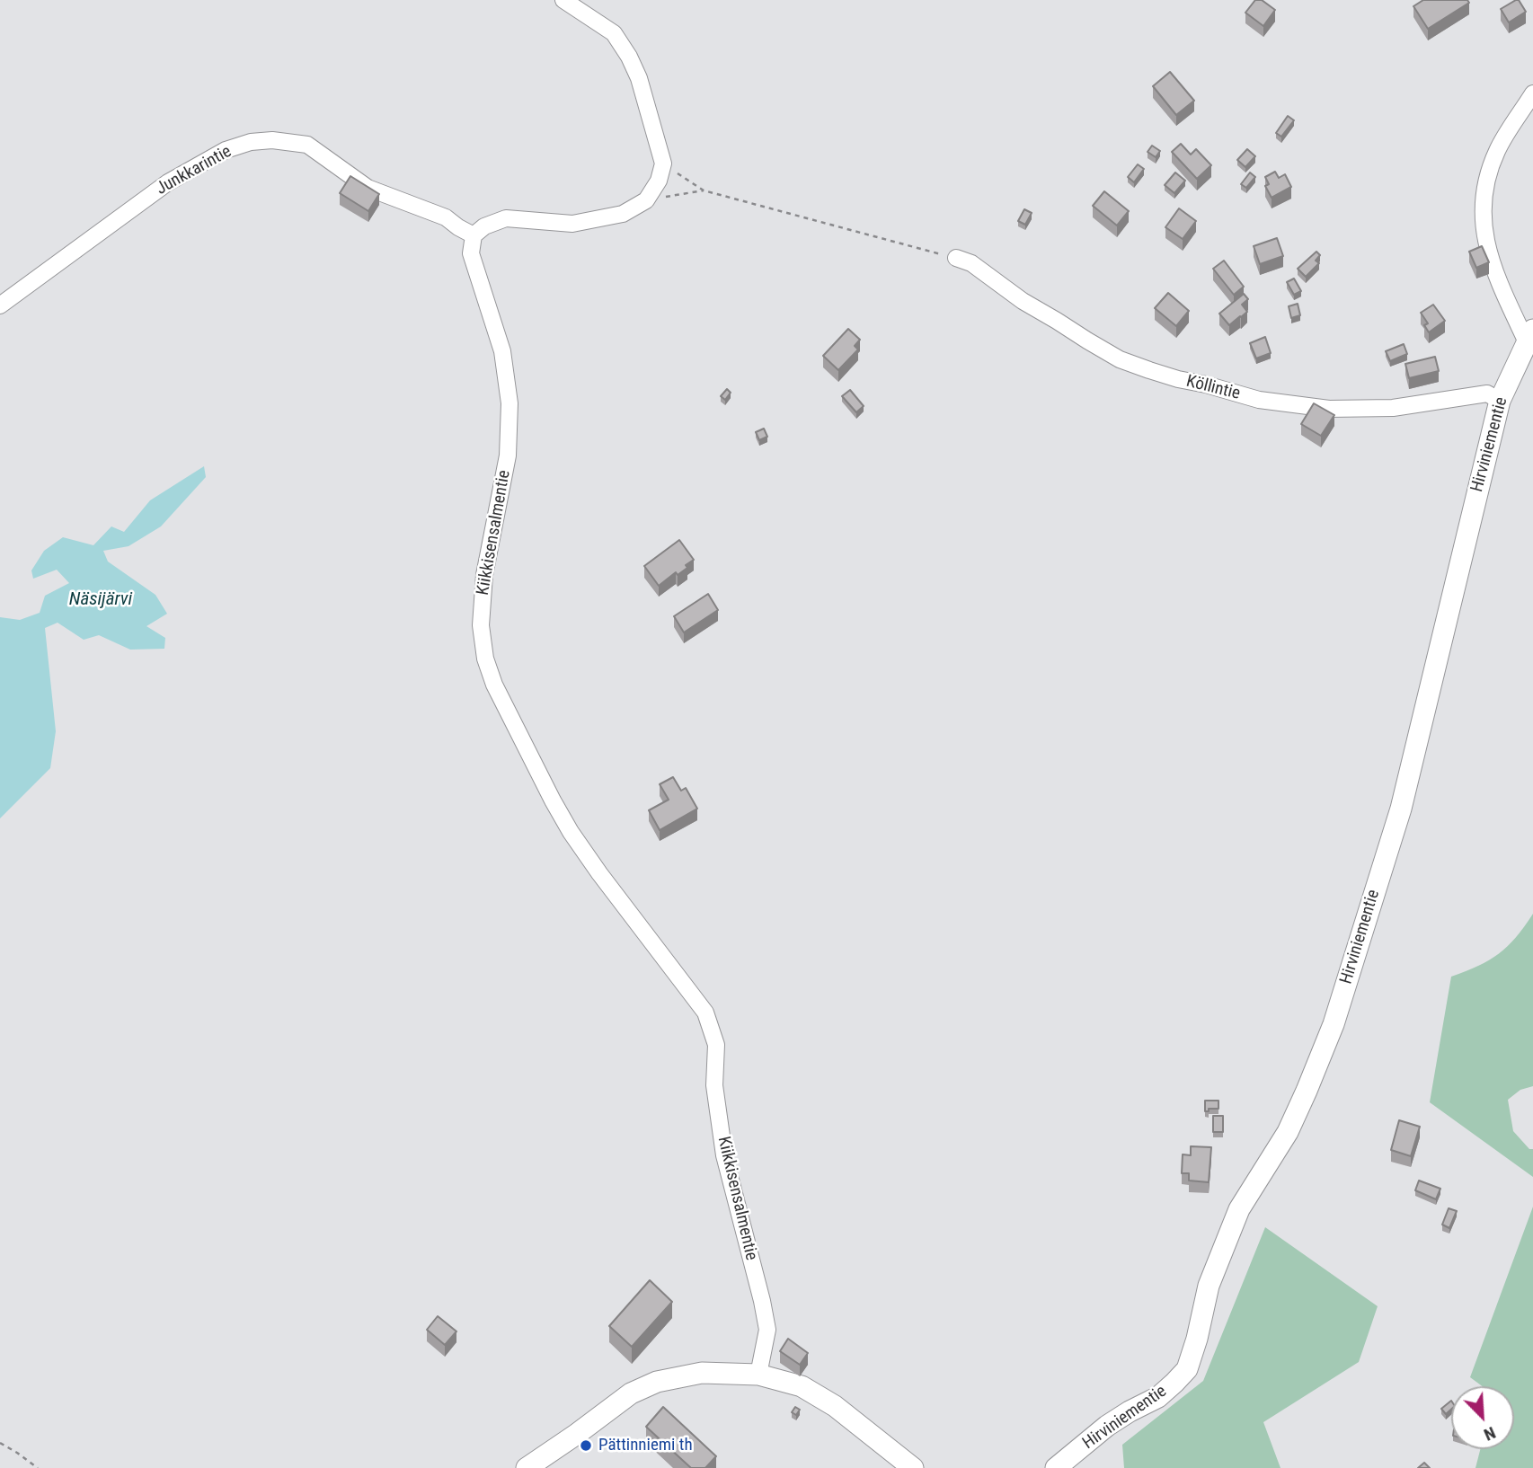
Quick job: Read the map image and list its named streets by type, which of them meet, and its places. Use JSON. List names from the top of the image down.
{
  "streets": {
    "street": [
      "Junkkarintie",
      "Köllintie",
      "Hirviniementie",
      "Kiikkisensalmentie"
    ]
  },
  "crossings": [
    ["Junkkarintie", "Kiikkisensalmentie"],
    ["Köllintie", "Hirviniementie"]
  ],
  "water": ["Näsijärvi"],
  "places": ["Pättinniemi th"],
  "north": "bottom right"
}
